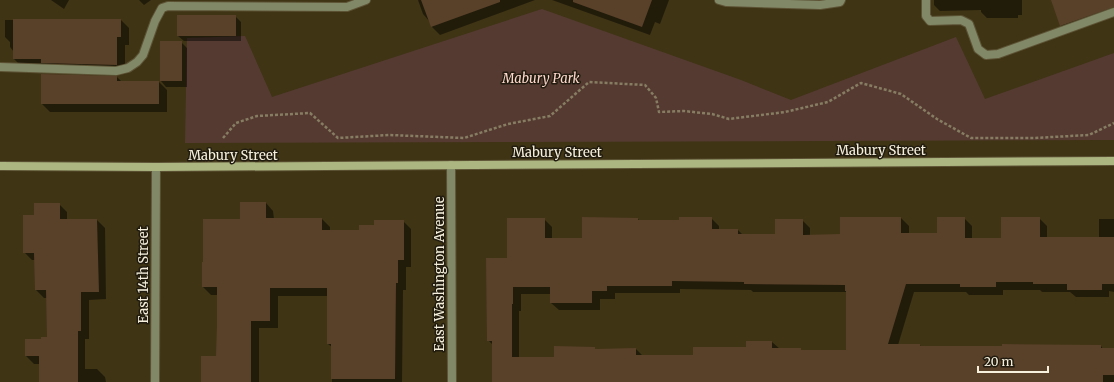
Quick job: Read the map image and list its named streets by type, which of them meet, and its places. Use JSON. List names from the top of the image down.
{
  "streets": {
    "street": ["Mabury Street", "East Washington Avenue", "East 14th Street"]
  },
  "crossings": [
    ["Mabury Street", "East Washington Avenue"],
    ["Mabury Street", "East 14th Street"]
  ],
  "parks": ["Mabury Park"],
  "scale_bar": "20 m"
}
